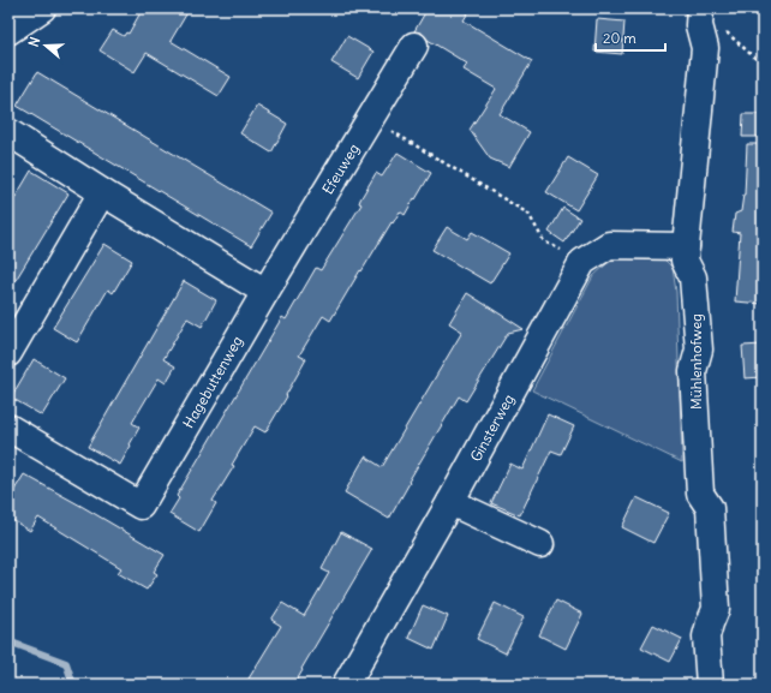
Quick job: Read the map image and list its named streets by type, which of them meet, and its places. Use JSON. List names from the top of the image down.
{
  "streets": {
    "street": [
      "Efeuweg",
      "Mühlenhofweg",
      "Hagebuttenweg",
      "Ginsterweg"
    ]
  },
  "crossings": [
    ["Efeuweg", "Hagebuttenweg"],
    ["Mühlenhofweg", "Ginsterweg"]
  ],
  "scale_bar": "20 m",
  "north": "left"
}
